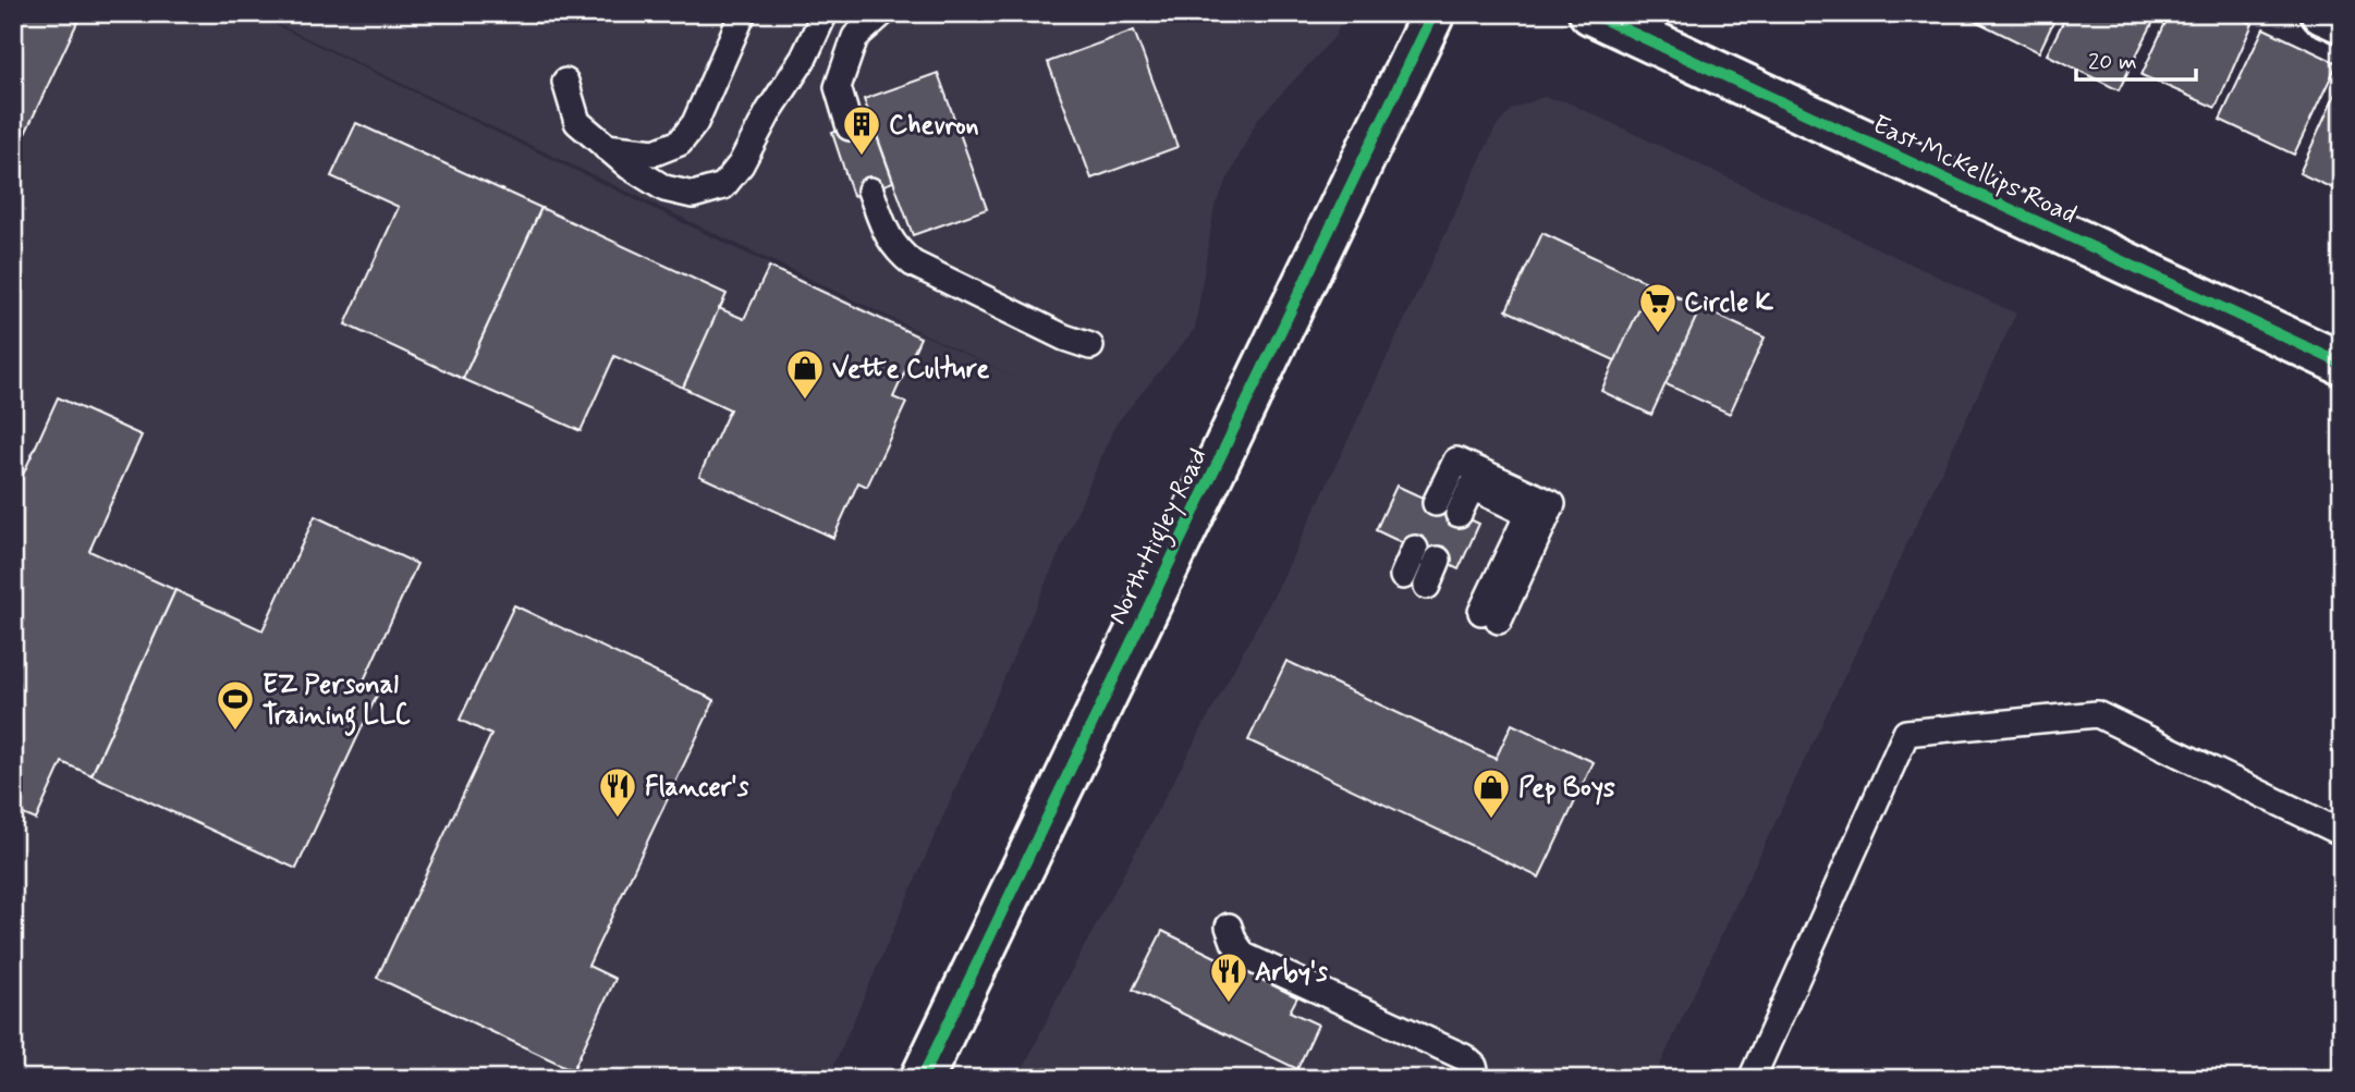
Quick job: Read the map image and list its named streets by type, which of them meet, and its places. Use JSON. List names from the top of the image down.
{
  "streets": {
    "main road": ["East McKellips Road", "North Higley Road"]
  },
  "places": {
    "building": ["Chevron"],
    "supermarket": ["Circle K"],
    "shop": ["Vette Culture", "Pep Boys"],
    "sports": ["EZ Personal Training LLC"],
    "restaurant": ["Flancer's", "Arby's"]
  },
  "scale_bar": "20 m"
}
